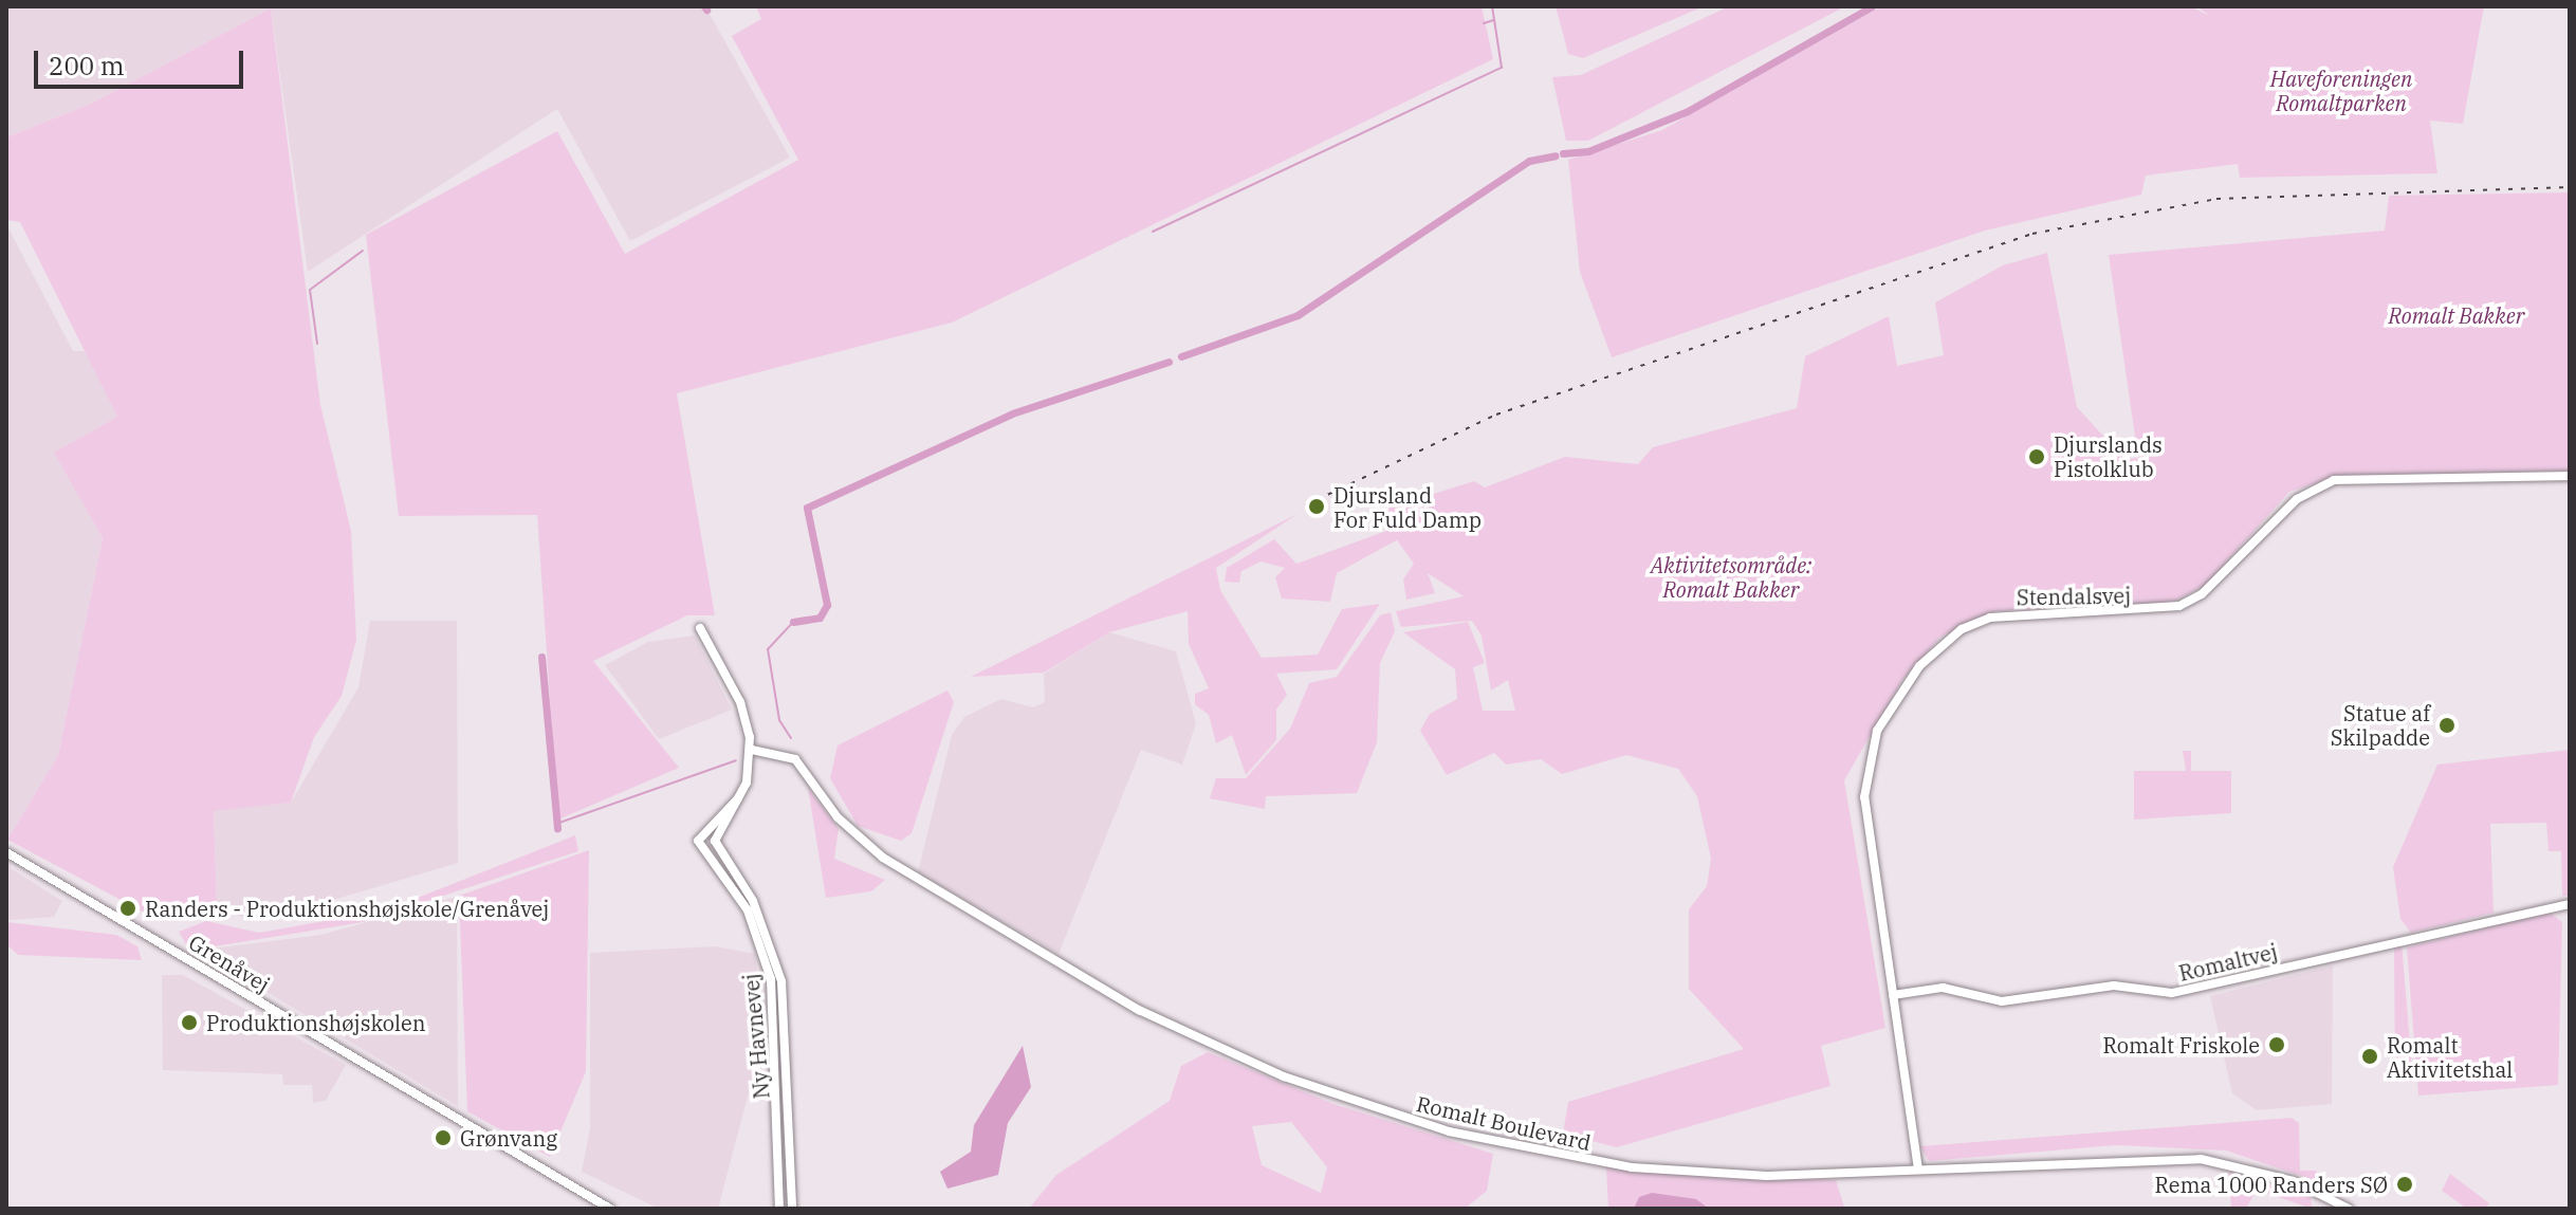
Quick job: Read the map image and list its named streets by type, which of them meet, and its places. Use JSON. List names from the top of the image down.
{
  "streets": {
    "street": [
      "Stendalsvej",
      "Romaltvej",
      "Grenåvej",
      "Ny Havnevej",
      "Romalt Boulevard"
    ]
  },
  "crossings": [
    ["Stendalsvej", "Romaltvej"],
    ["Stendalsvej", "Romalt Boulevard"],
    ["Ny Havnevej", "Romalt Boulevard"]
  ],
  "parks": ["Haveforeningen Romaltparken", "Romalt Bakker", "Aktivitetsområde: Romalt Bakker"],
  "places": [
    "Djurslands Pistolklub",
    "Djursland For Fuld Damp",
    "Statue af Skilpadde",
    "Randers - Produktionshøjskole/Grenåvej",
    "Produktionshøjskolen",
    "Romalt Friskole",
    "Romalt Aktivitetshal",
    "Grønvang",
    "Rema 1000 Randers SØ"
  ],
  "scale_bar": "200 m"
}
